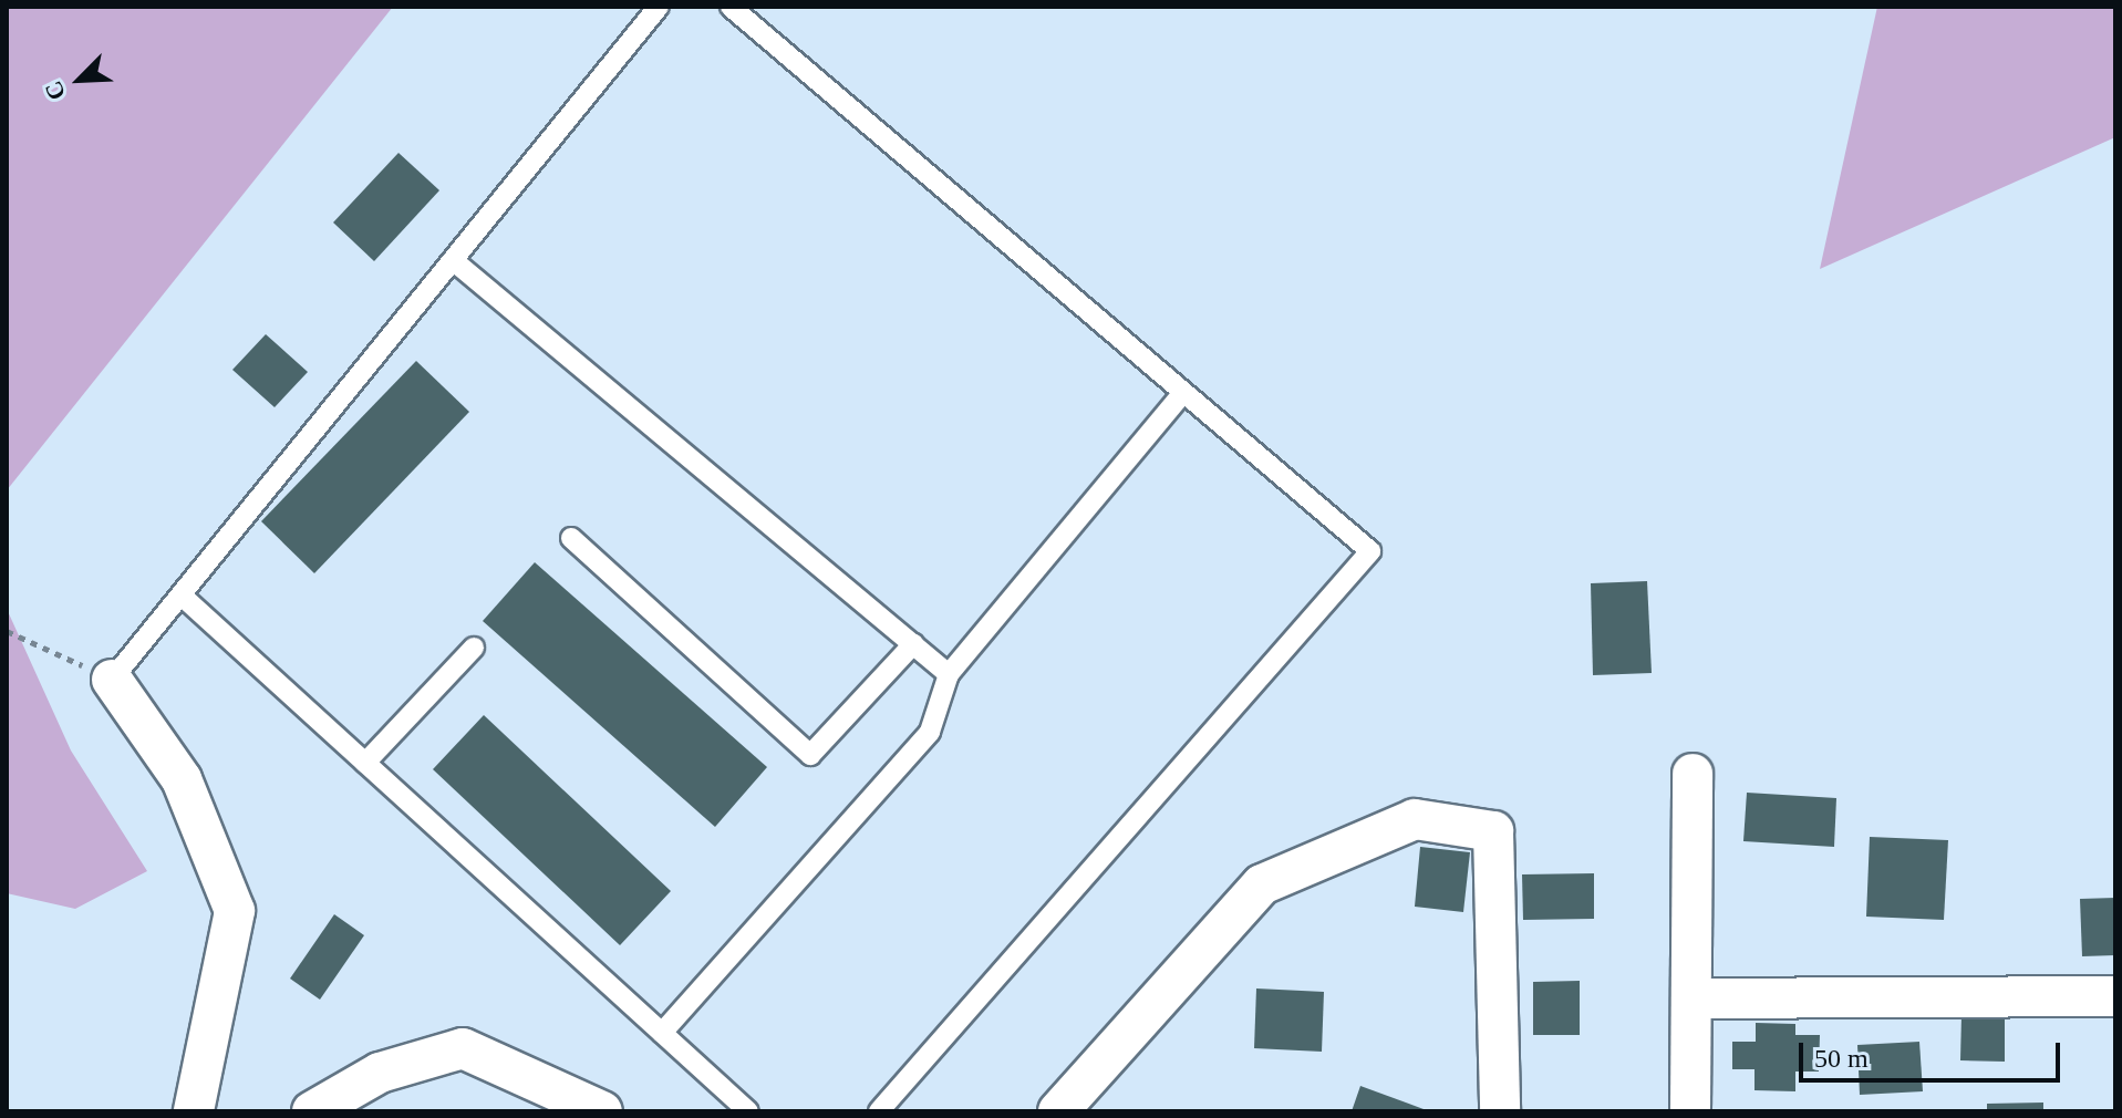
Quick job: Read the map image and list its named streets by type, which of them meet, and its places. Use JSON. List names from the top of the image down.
{
  "scale_bar": "50 m",
  "north": "bottom left"
}
